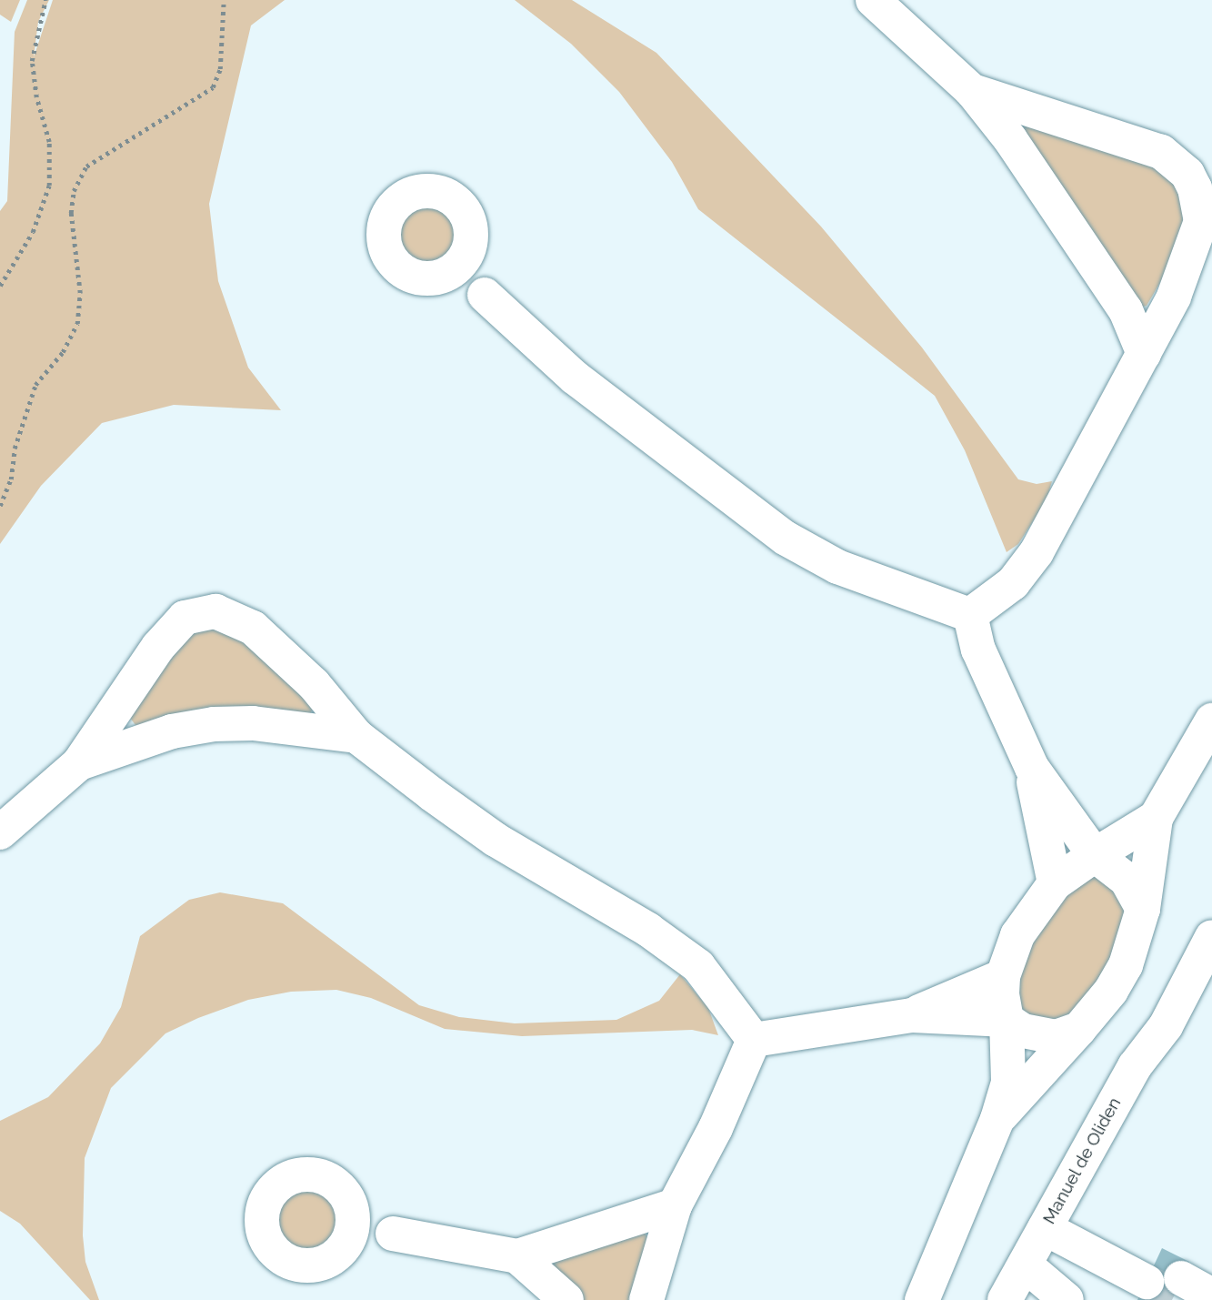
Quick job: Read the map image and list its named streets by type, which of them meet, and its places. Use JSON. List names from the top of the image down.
{
  "streets": {
    "street": ["Manuel de Oliden"]
  }
}
